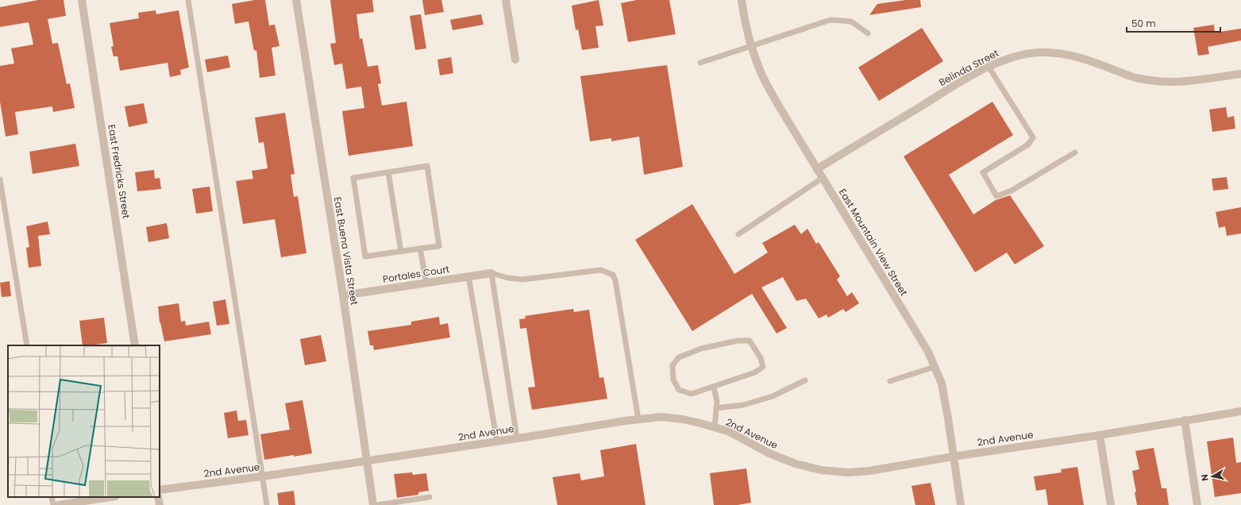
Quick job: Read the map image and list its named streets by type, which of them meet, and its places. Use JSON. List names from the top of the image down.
{
  "streets": {
    "street": [
      "Belinda Street",
      "East Fredricks Street",
      "East Mountain View Street",
      "East Buena Vista Street",
      "Portales Court",
      "2nd Avenue"
    ]
  },
  "crossings": [
    ["Belinda Street", "East Mountain View Street"],
    ["East Mountain View Street", "2nd Avenue"],
    ["East Buena Vista Street", "Portales Court"],
    ["East Buena Vista Street", "2nd Avenue"]
  ],
  "scale_bar": "50 m",
  "north": "left"
}
